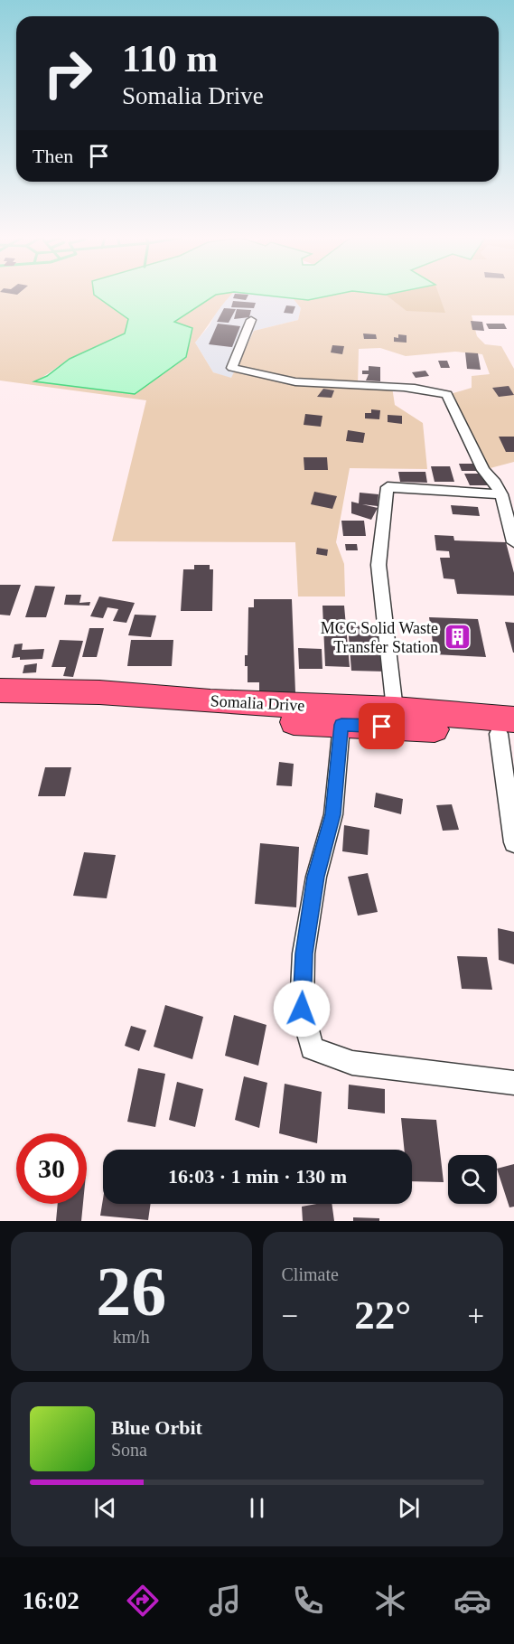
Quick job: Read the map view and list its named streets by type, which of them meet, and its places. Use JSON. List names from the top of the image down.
{
  "streets": {
    "main road": ["Somalia Drive"]
  },
  "places": {
    "building": ["MCC Solid Waste Transfer Station"]
  },
  "page": {
    "turn": ["110 m", "Somalia Drive"],
    "then": "Then",
    "limit": "30",
    "trip": "16:03 · 1 min · 130 m",
    "tile": [
      ["26", "km/h"],
      "Climate"
    ],
    "heat": ["−", "22°", "+"],
    "song": ["Blue Orbit", "Sona"],
    "tabs": "16:02"
  }
}
